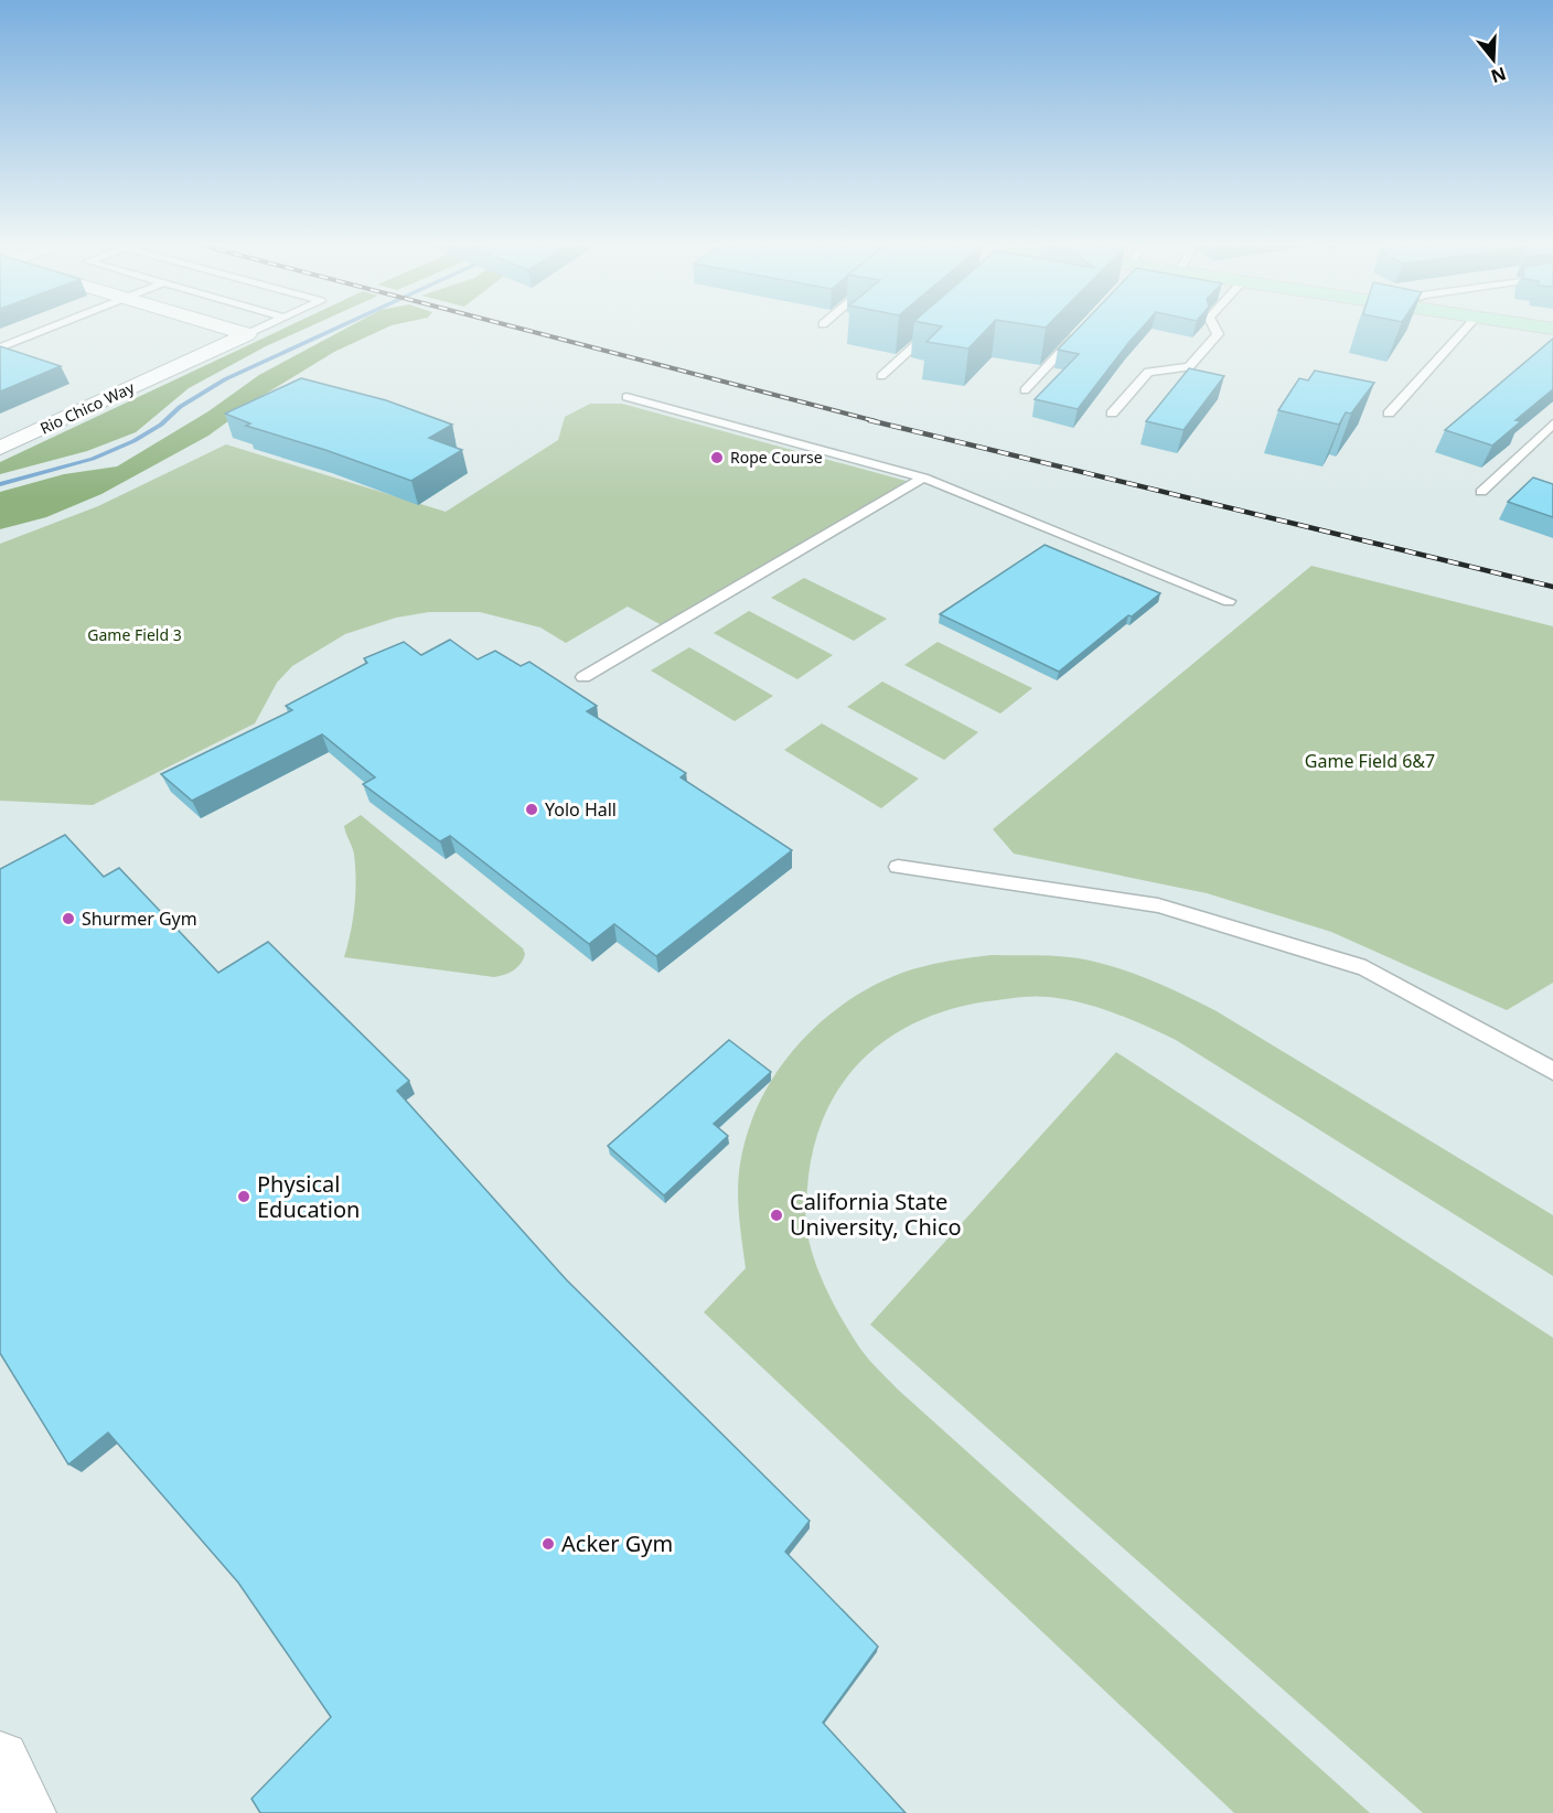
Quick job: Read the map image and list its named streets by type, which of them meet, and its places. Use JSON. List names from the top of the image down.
{
  "streets": {
    "street": ["Rio Chico Way"]
  },
  "parks": ["Game Field 3", "Game Field 6&7"],
  "places": [
    "Rope Course",
    "Yolo Hall",
    "Shurmer Gym",
    "Physical Education",
    "California State University, Chico",
    "Acker Gym"
  ],
  "north": "bottom"
}
